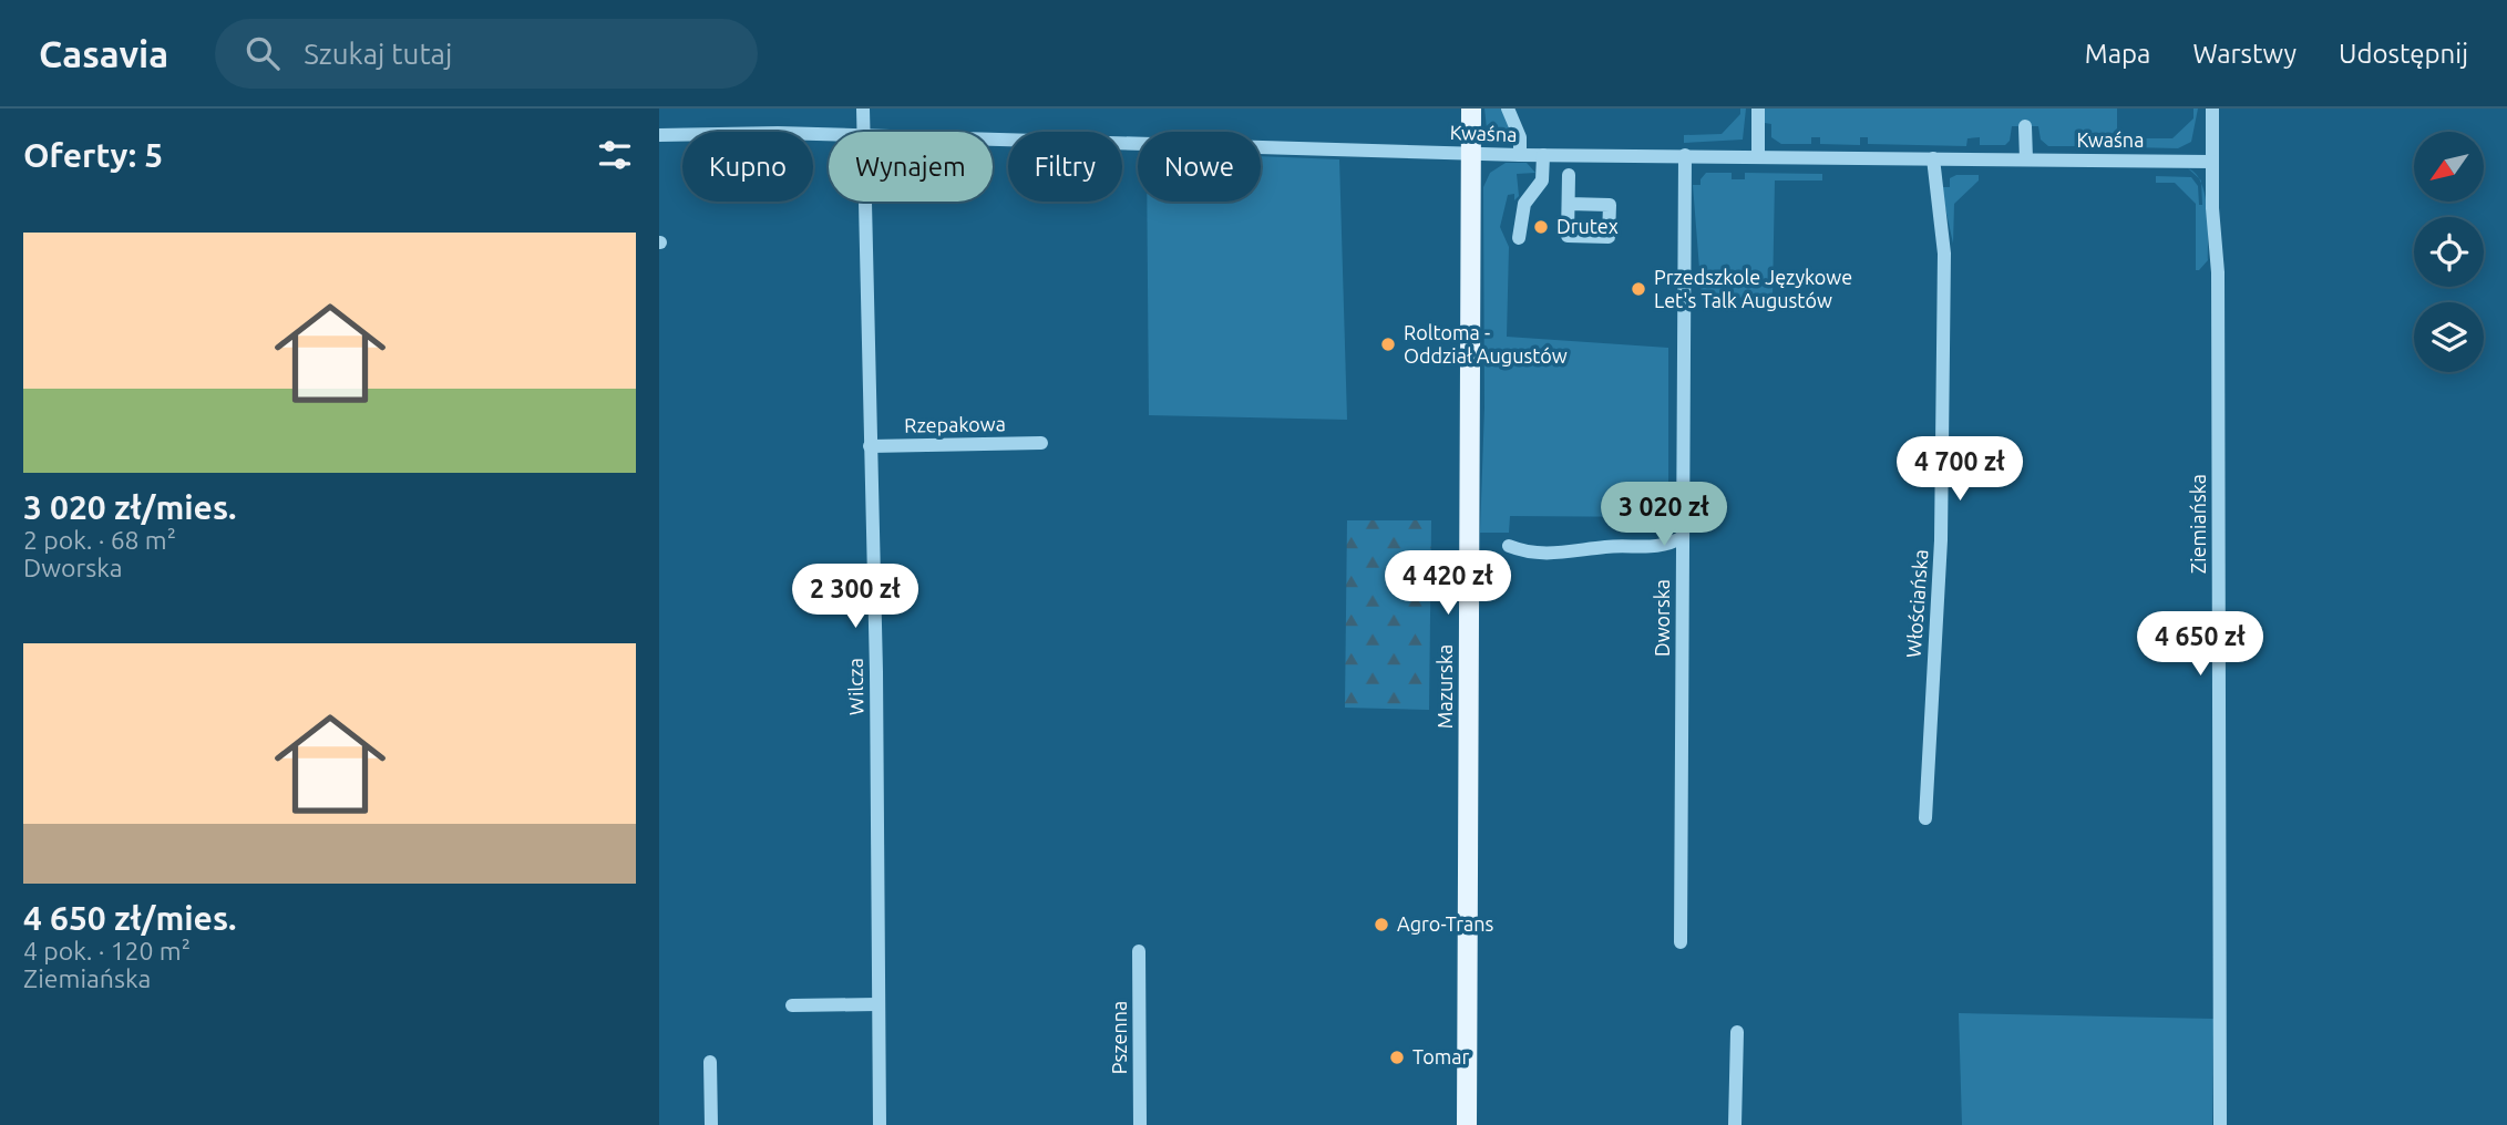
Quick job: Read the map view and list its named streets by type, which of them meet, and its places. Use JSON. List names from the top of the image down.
{
  "streets": {
    "main road": ["Mazurska"],
    "street": [
      "Kwaśna",
      "Rzepakowa",
      "Ziemiańska",
      "Włościańska",
      "Dworska",
      "Wilcza",
      "Pszenna"
    ]
  },
  "crossings": [
    ["Kwaśna", "Ziemiańska"],
    ["Kwaśna", "Włościańska"],
    ["Kwaśna", "Dworska"],
    ["Kwaśna", "Mazurska"],
    ["Rzepakowa", "Wilcza"]
  ],
  "places": [
    "Drutex",
    "Przedszkole Językowe Let's Talk Augustów",
    "Roltoma - Oddział Augustów",
    "Agro-Trans",
    "Tomar"
  ],
  "north": "bottom left",
  "page": {
    "header": "Casavia",
    "search": "Szukaj tutaj",
    "nav": ["Mapa", "Warstwy", "Udostępnij"],
    "heading": "Oferty: 5",
    "chip": [
      "Kupno",
      "Wynajem",
      "Filtry",
      "Nowe"
    ],
    "list": [
      {
        "name": "3 020 zł/mies.",
        "note": "2 pok. · 68 m² · Dworska"
      },
      {
        "name": "4 650 zł/mies.",
        "note": "4 pok. · 120 m² · Ziemiańska"
      }
    ],
    "price": [
      "4 700 zł",
      "3 020 zł",
      "4 420 zł",
      "2 300 zł",
      "4 650 zł"
    ]
  }
}
